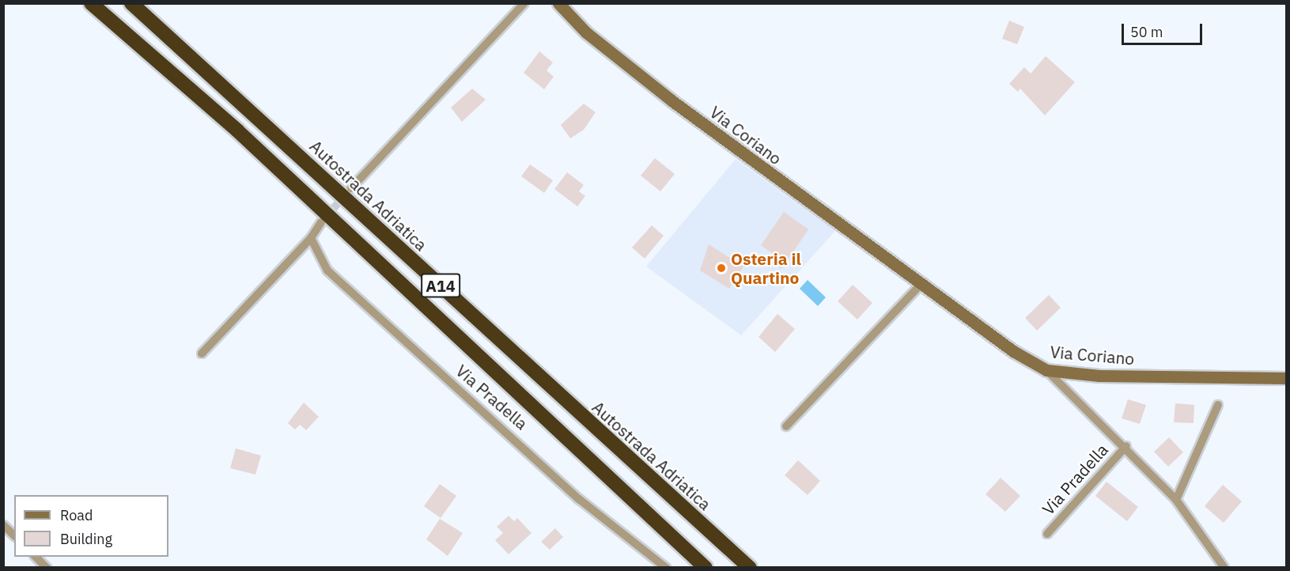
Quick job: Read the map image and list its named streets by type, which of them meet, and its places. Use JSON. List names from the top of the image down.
{
  "streets": {
    "highway": ["Autostrada Adriatica", "A14"],
    "main road": ["Via Coriano"],
    "street": ["Via Pradella"]
  },
  "crossings": [
    ["Via Coriano", "Via Pradella"]
  ],
  "places": ["Osteria il Quartino"],
  "legend": ["Road", "Building"],
  "scale_bar": "50 m"
}
